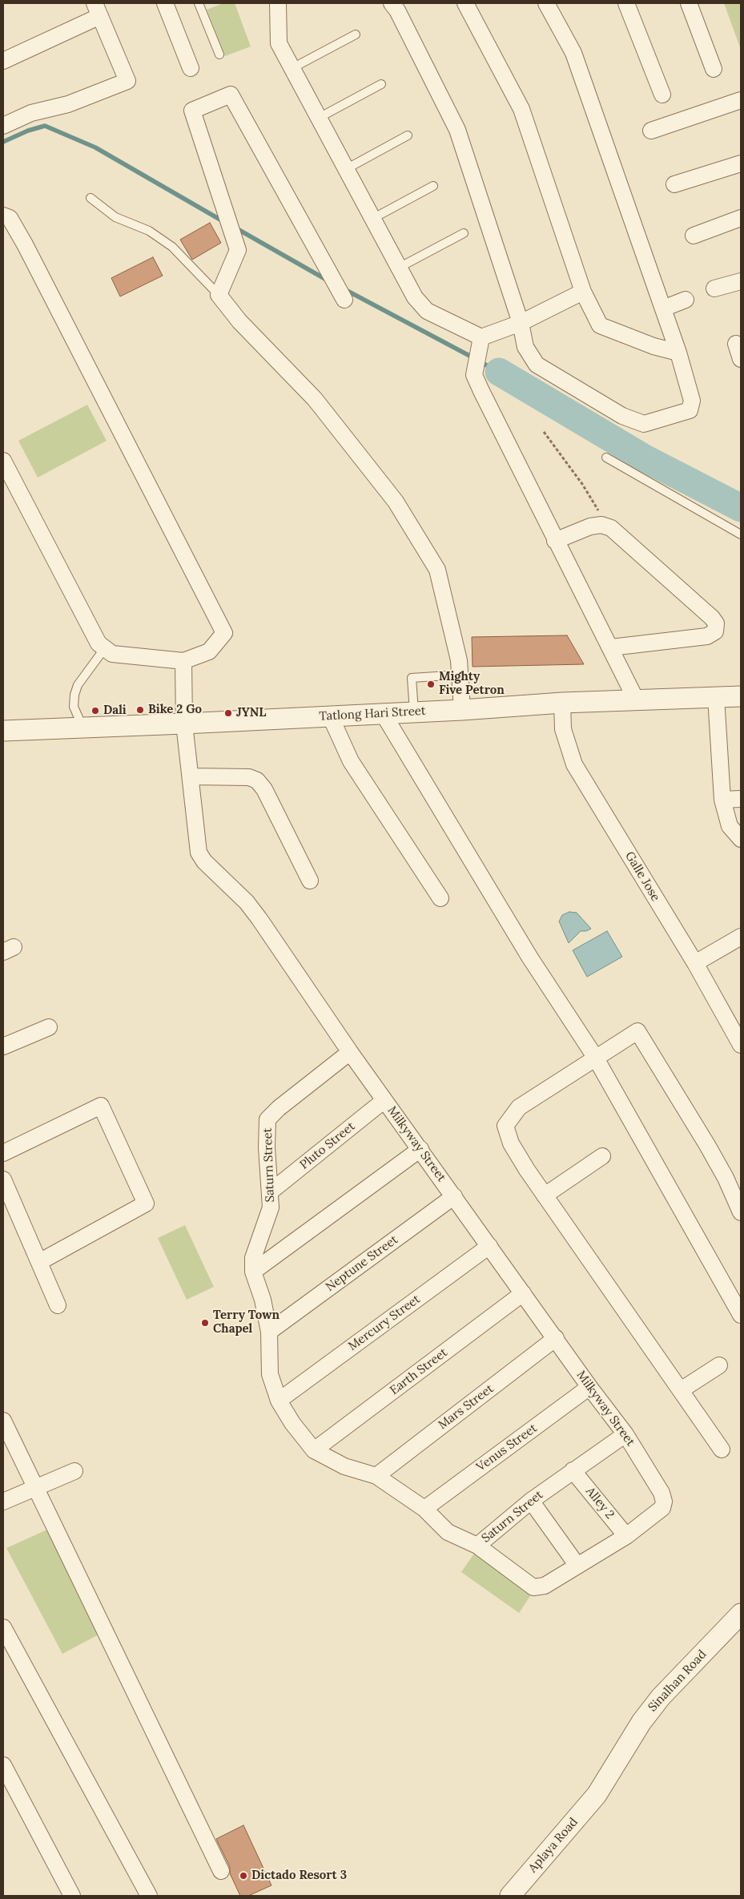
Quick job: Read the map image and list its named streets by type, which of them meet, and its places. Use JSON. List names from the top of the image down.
{
  "streets": {
    "street": [
      "Tatlong Hari Street",
      "Galle Jose",
      "Milkyway Street",
      "Pluto Street",
      "Saturn Street",
      "Neptune Street",
      "Mercury Street",
      "Earth Street",
      "Mars Street",
      "Venus Street",
      "Alley 2",
      "Sinalhan Road",
      "Aplaya Road"
    ]
  },
  "crossings": [
    ["Tatlong Hari Street", "Galle Jose"],
    ["Tatlong Hari Street", "Milkyway Street"],
    ["Milkyway Street", "Pluto Street"],
    ["Milkyway Street", "Saturn Street"],
    ["Milkyway Street", "Neptune Street"],
    ["Milkyway Street", "Mercury Street"],
    ["Milkyway Street", "Earth Street"],
    ["Milkyway Street", "Mars Street"],
    ["Milkyway Street", "Venus Street"],
    ["Milkyway Street", "Alley 2"],
    ["Pluto Street", "Saturn Street"],
    ["Saturn Street", "Neptune Street"],
    ["Saturn Street", "Mercury Street"],
    ["Saturn Street", "Earth Street"],
    ["Saturn Street", "Mars Street"],
    ["Saturn Street", "Venus Street"],
    ["Saturn Street", "Alley 2"],
    ["Sinalhan Road", "Aplaya Road"]
  ],
  "places": [
    "Mighty Five Petron",
    "Bike 2 Go",
    "Dali",
    "JYNL",
    "Terry Town Chapel",
    "Dictado Resort 3"
  ]
}
